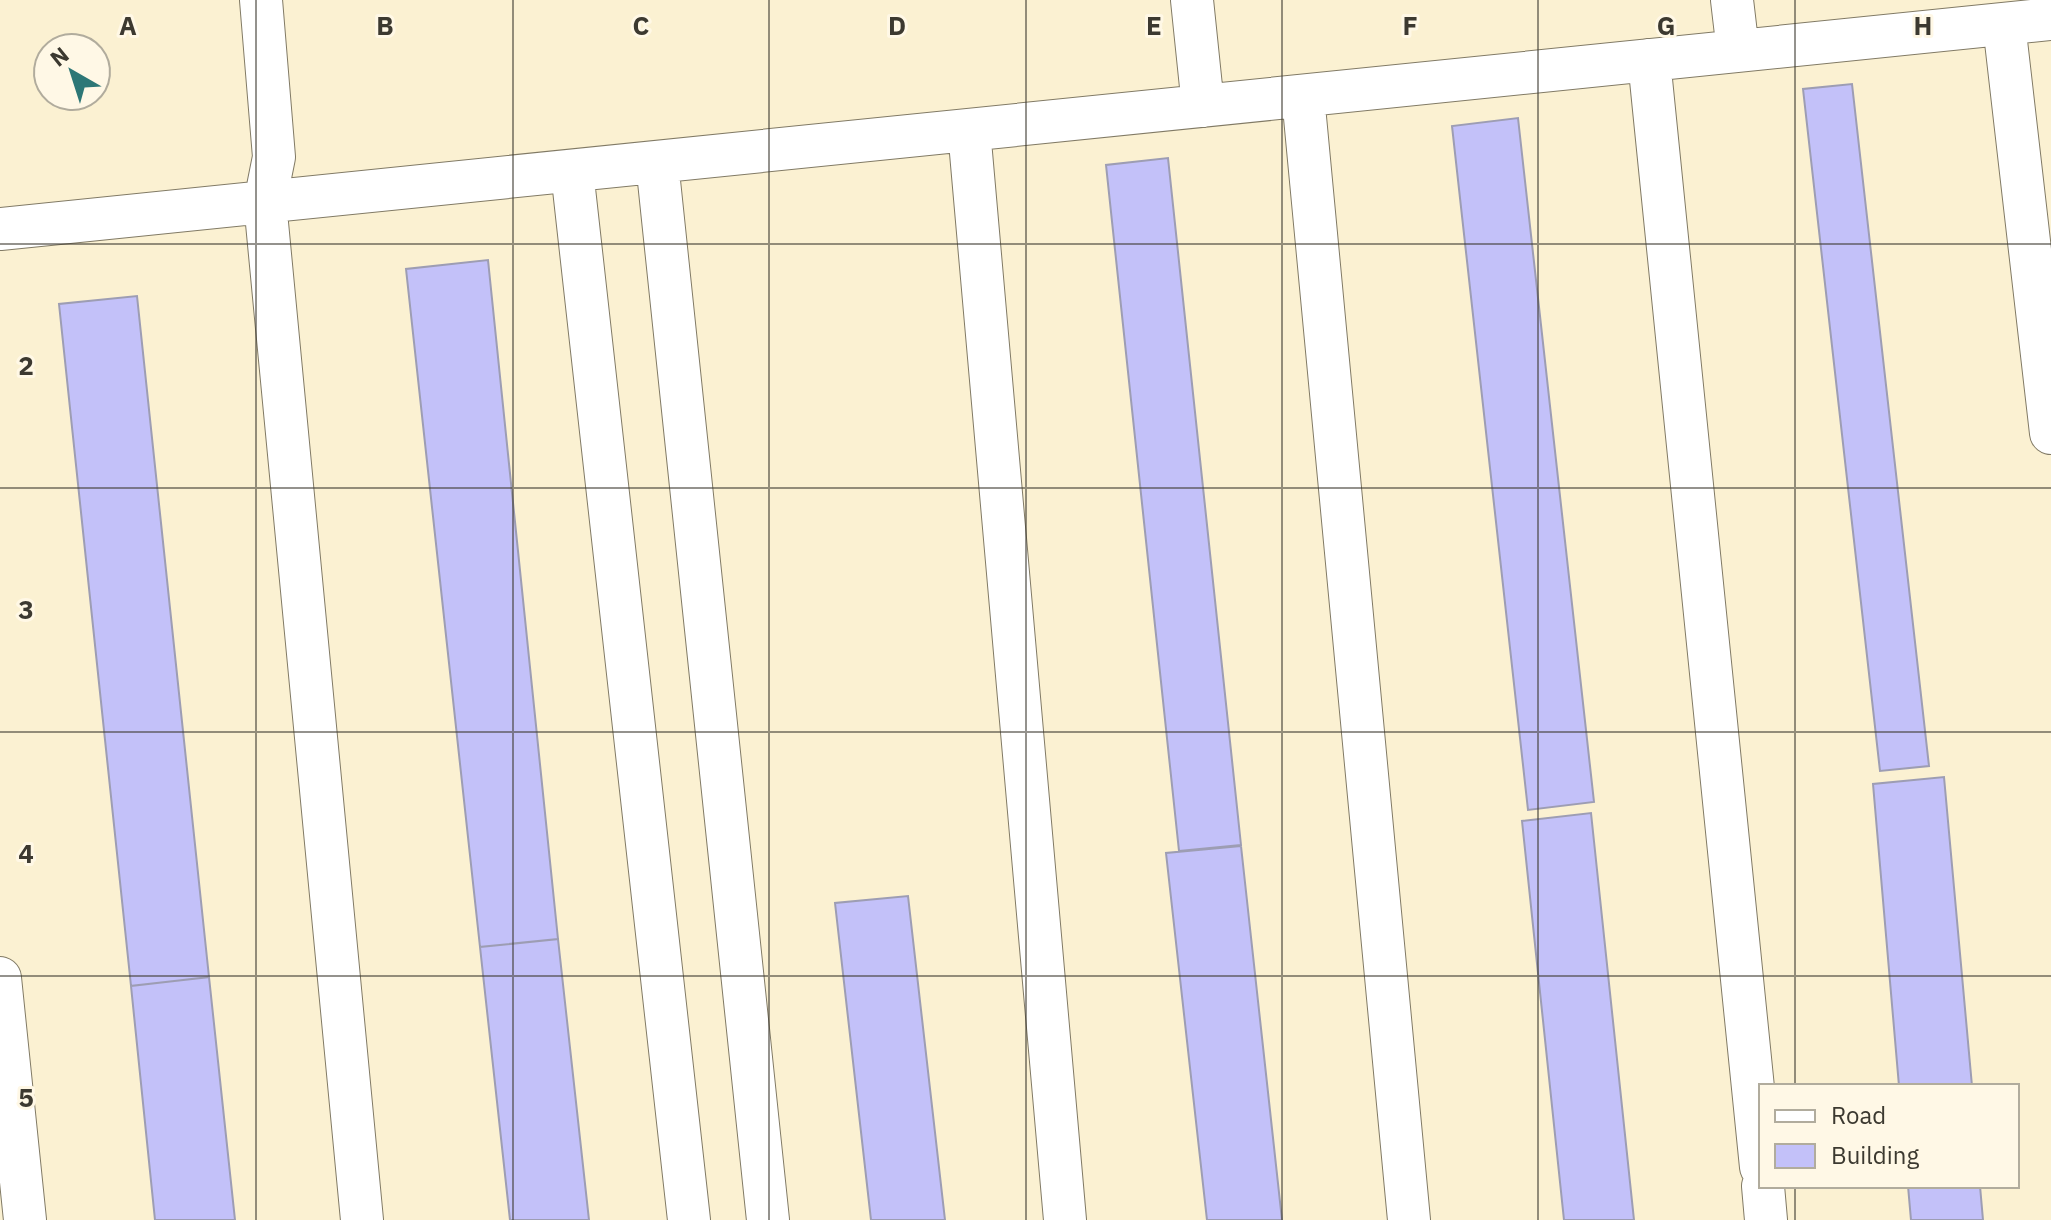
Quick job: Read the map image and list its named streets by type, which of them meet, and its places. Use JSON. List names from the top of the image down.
{
  "legend": ["Road", "Building"],
  "north": "top left",
  "grid": {
    "columns": [
      "A",
      "B",
      "C",
      "D",
      "E",
      "F",
      "G",
      "H"
    ],
    "rows": [
      "2",
      "3",
      "4",
      "5"
    ]
  }
}
